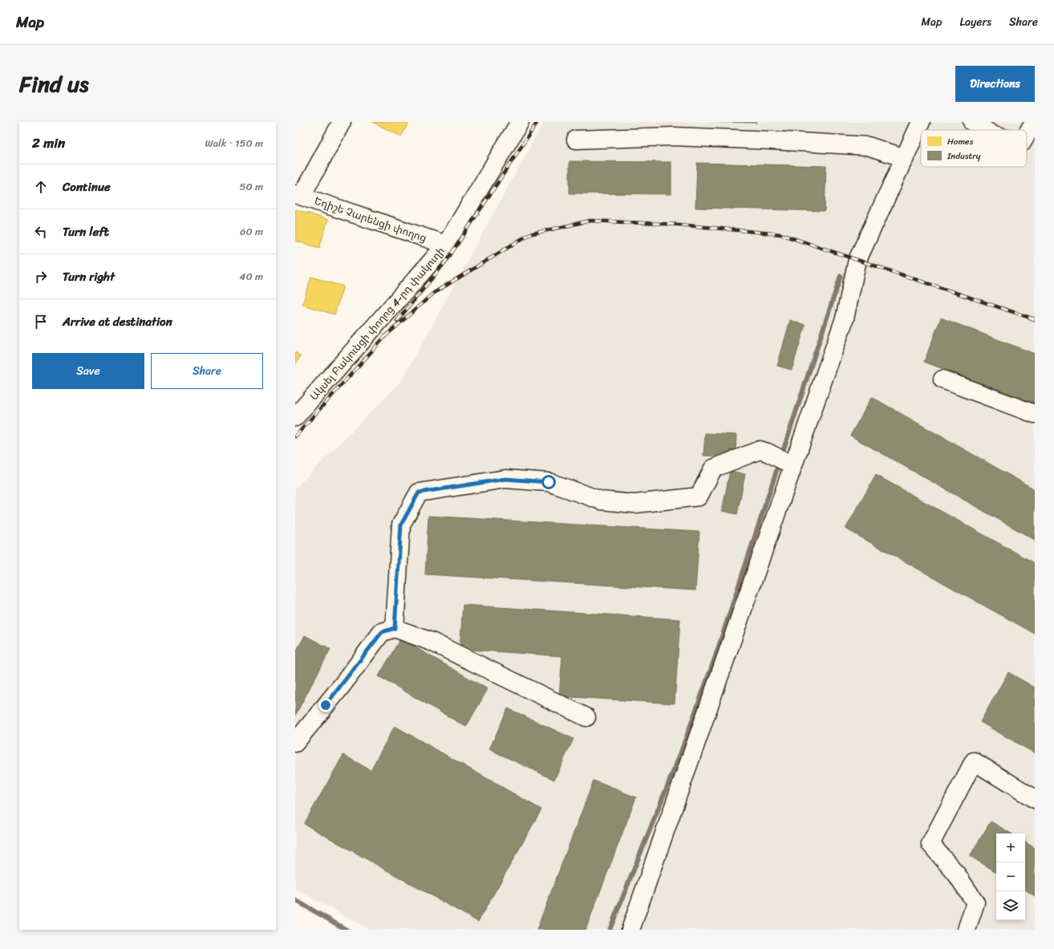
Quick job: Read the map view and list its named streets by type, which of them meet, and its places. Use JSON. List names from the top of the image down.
{
  "streets": {
    "street": ["Եղիշե Չարենցի փողոց", "Ակսել Բակունցի փողոց 4-րդ փակուղի"]
  },
  "crossings": [
    ["Եղիշե Չարենցի փողոց", "Ակսել Բակունցի փողոց 4-րդ փակուղի"]
  ],
  "legend": ["Homes", "Industry"],
  "page": {
    "header": "Map",
    "nav": ["Map", "Layers", "Share"],
    "title": "Find us",
    "buttons": [
      "Directions",
      ["Save", "Share"]
    ],
    "heading": ["2 min", "Walk · 150 m"],
    "list": [
      ["Continue", "50 m"],
      ["Turn left", "60 m"],
      ["Turn right", "40 m"],
      "Arrive at destination"
    ],
    "map_buttons": ["+", "−"]
  }
}
